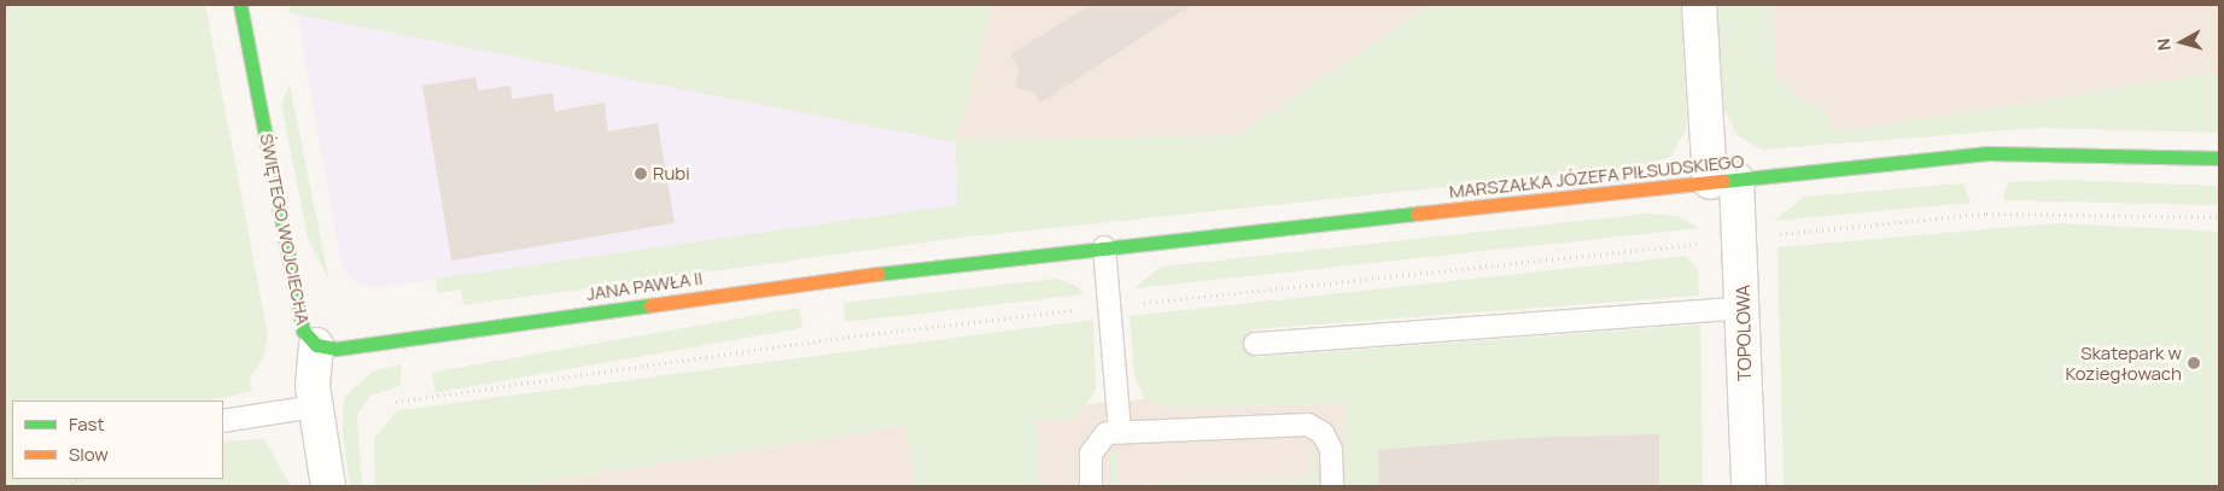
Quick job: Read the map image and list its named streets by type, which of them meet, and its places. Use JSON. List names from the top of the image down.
{
  "streets": {
    "street": [
      "MARSZAŁKA JÓZEFA PIŁSUDSKIEGO",
      "ŚWIĘTEGO WOJCIECHA",
      "JANA PAWŁA II",
      "TOPOLOWA"
    ]
  },
  "crossings": [
    ["MARSZAŁKA JÓZEFA PIŁSUDSKIEGO", "JANA PAWŁA II"],
    ["MARSZAŁKA JÓZEFA PIŁSUDSKIEGO", "TOPOLOWA"],
    ["ŚWIĘTEGO WOJCIECHA", "JANA PAWŁA II"]
  ],
  "places": ["Rubi", "Skatepark w Koziegłowach"],
  "legend": ["Fast", "Slow"],
  "north": "left"
}
